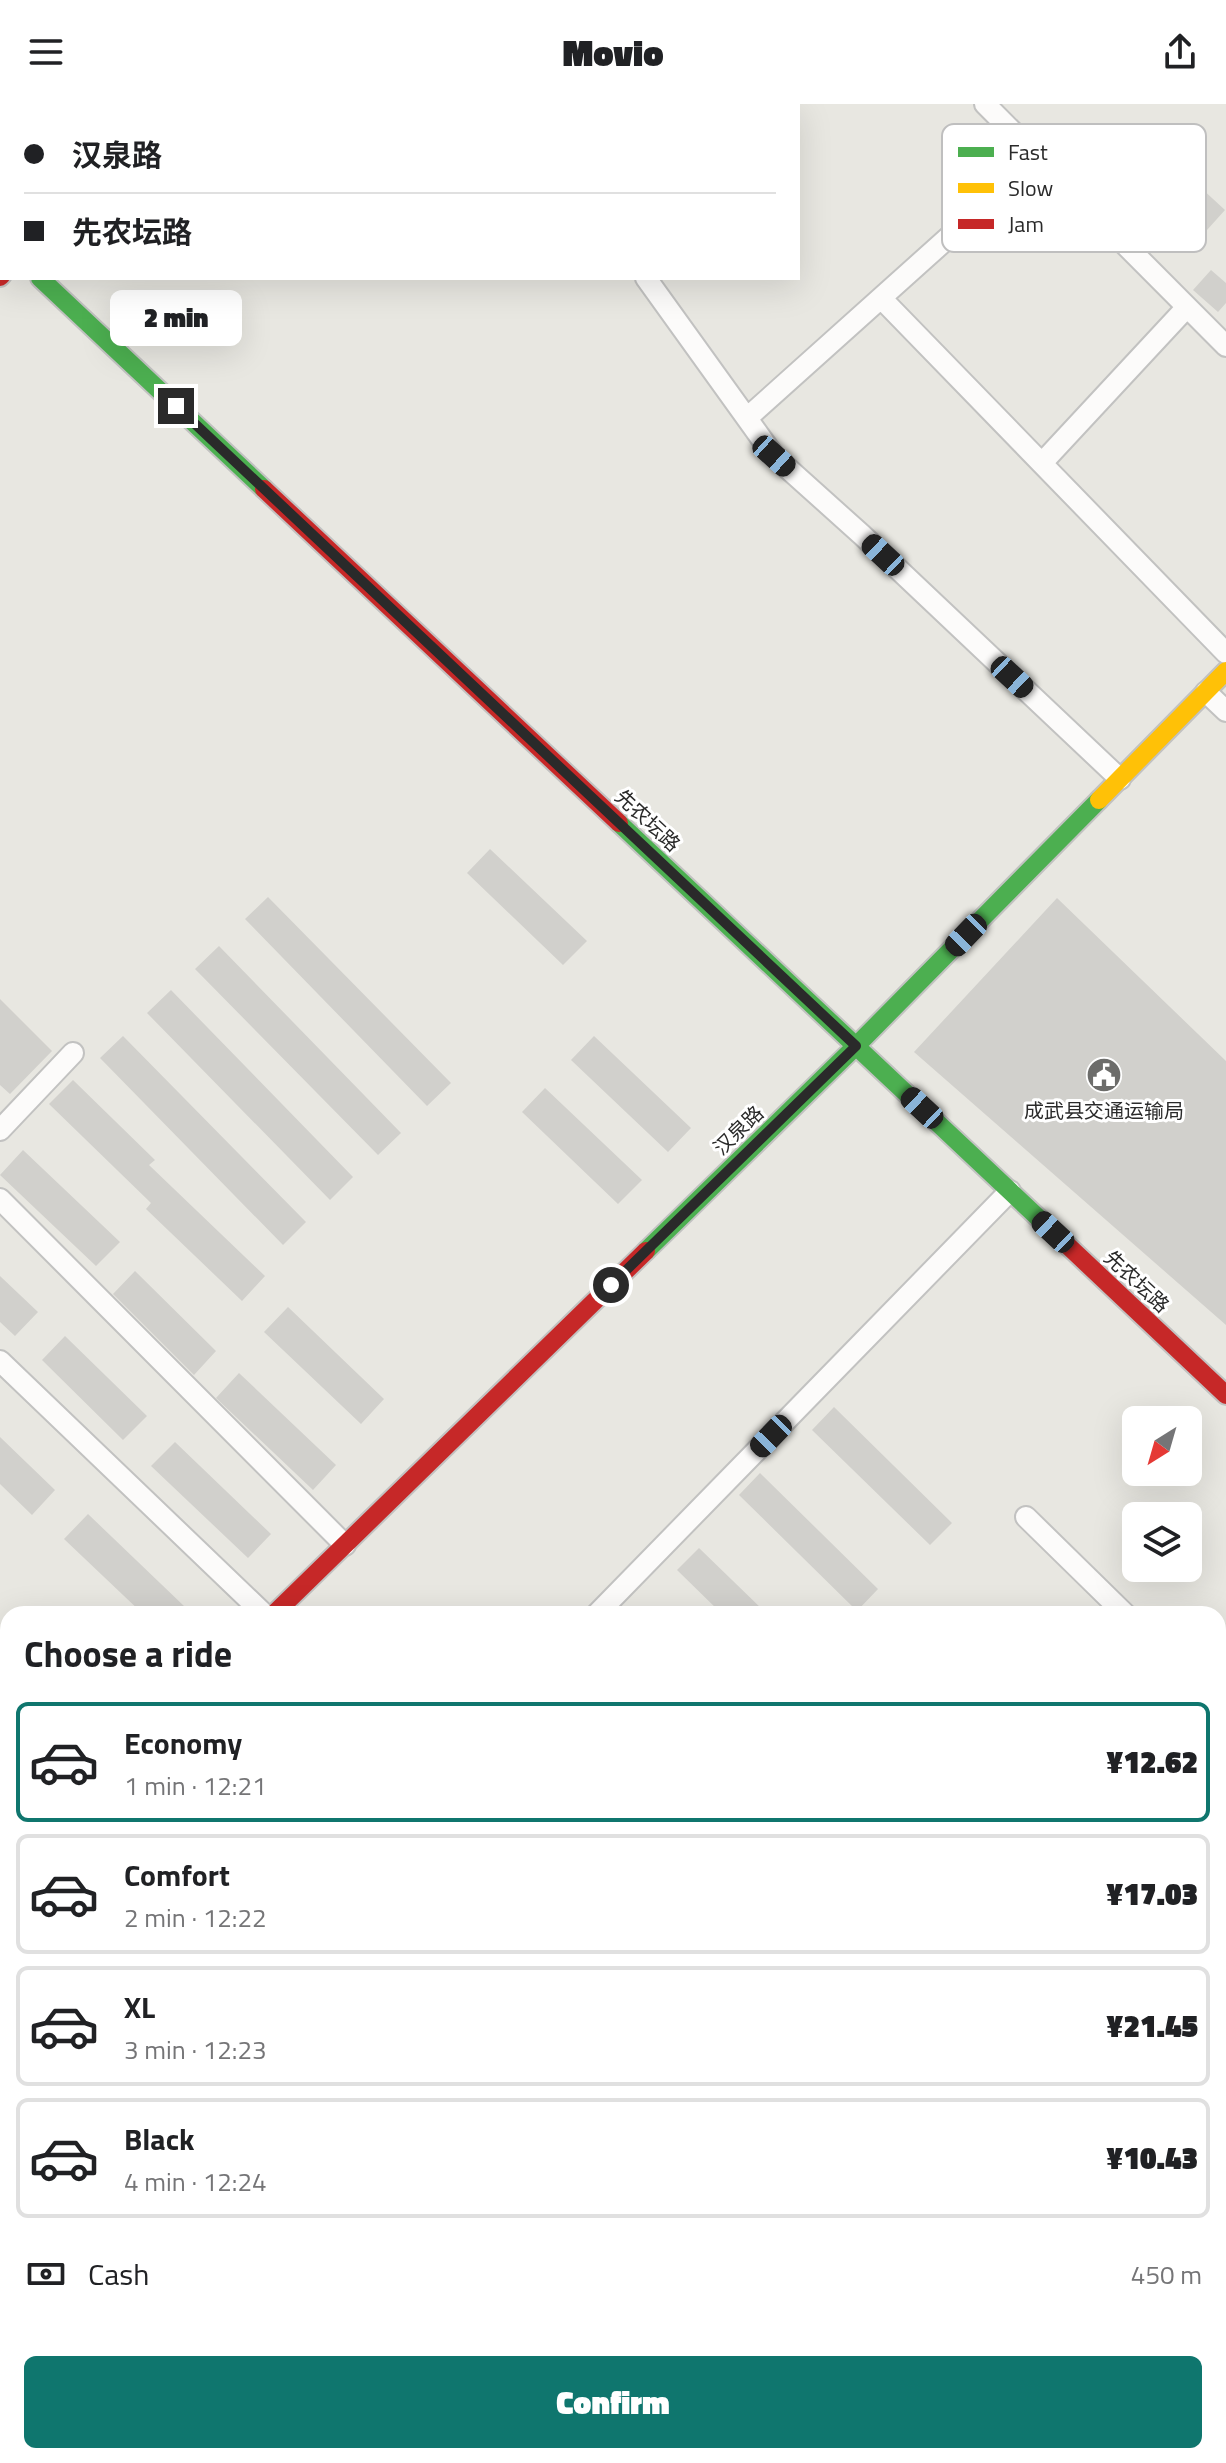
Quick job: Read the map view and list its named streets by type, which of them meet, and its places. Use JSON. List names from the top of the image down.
{
  "streets": {
    "street": ["先农坛路", "汉泉路"]
  },
  "crossings": [
    ["先农坛路", "汉泉路"]
  ],
  "places": {
    "public building": ["成武县交通运输局"]
  },
  "legend": ["Fast", "Slow", "Jam"],
  "north": "bottom left",
  "page": {
    "header": "Movio",
    "banner": ["汉泉路", "先农坛路"],
    "bubble": "2 min",
    "heading": "Choose a ride",
    "list": [
      {
        "name": "Economy",
        "note": "1 min · 12:21",
        "value": "¥12.62"
      },
      {
        "name": "Comfort",
        "note": "2 min · 12:22",
        "value": "¥17.03"
      },
      {
        "name": "XL",
        "note": "3 min · 12:23",
        "value": "¥21.45"
      },
      {
        "name": "Black",
        "note": "4 min · 12:24",
        "value": "¥10.43"
      }
    ],
    "pay": ["Cash", "450 m"],
    "buttons": "Confirm"
  }
}
